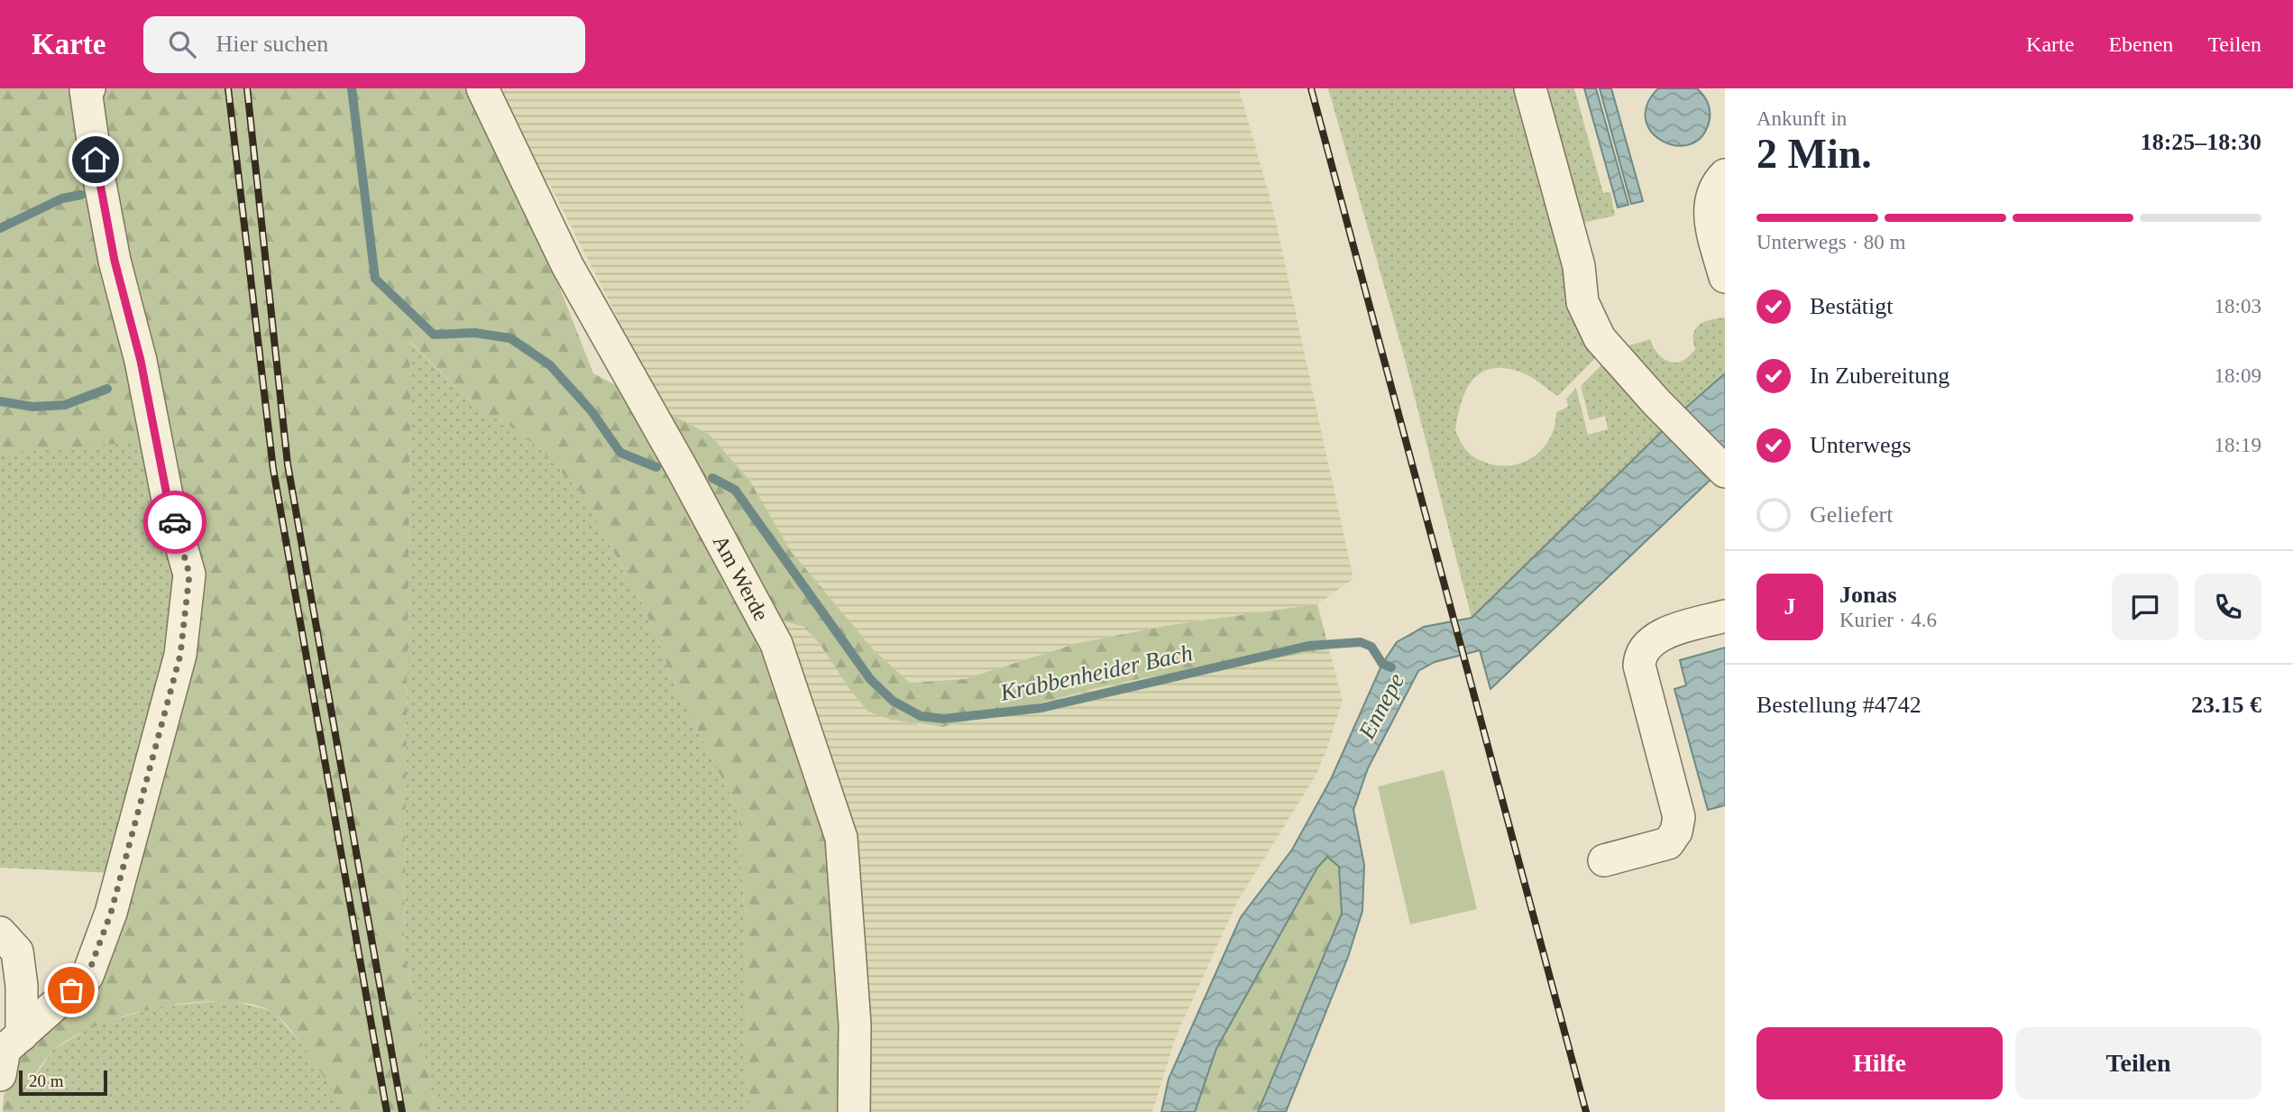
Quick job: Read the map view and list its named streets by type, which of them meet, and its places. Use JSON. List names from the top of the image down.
{
  "streets": {
    "street": ["Am Werde"]
  },
  "water": ["Krabbenheider Bach", "Ennepe"],
  "scale_bar": "20 m",
  "page": {
    "header": "Karte",
    "search": "Hier suchen",
    "nav": ["Karte", "Ebenen", "Teilen"],
    "heading": ["2 Min.", "Ankunft in", "18:25–18:30"],
    "panel": [
      "Jonas",
      "Kurier · 4.6",
      "Bestellung #4742",
      "23.15 €"
    ],
    "bar": "Unterwegs · 80 m",
    "list": [
      ["Bestätigt", "18:03"],
      ["In Zubereitung", "18:09"],
      ["Unterwegs", "18:19"],
      "Geliefert"
    ],
    "round": "J",
    "buttons": ["Hilfe", "Teilen"],
    "scale": "20 m"
  }
}
